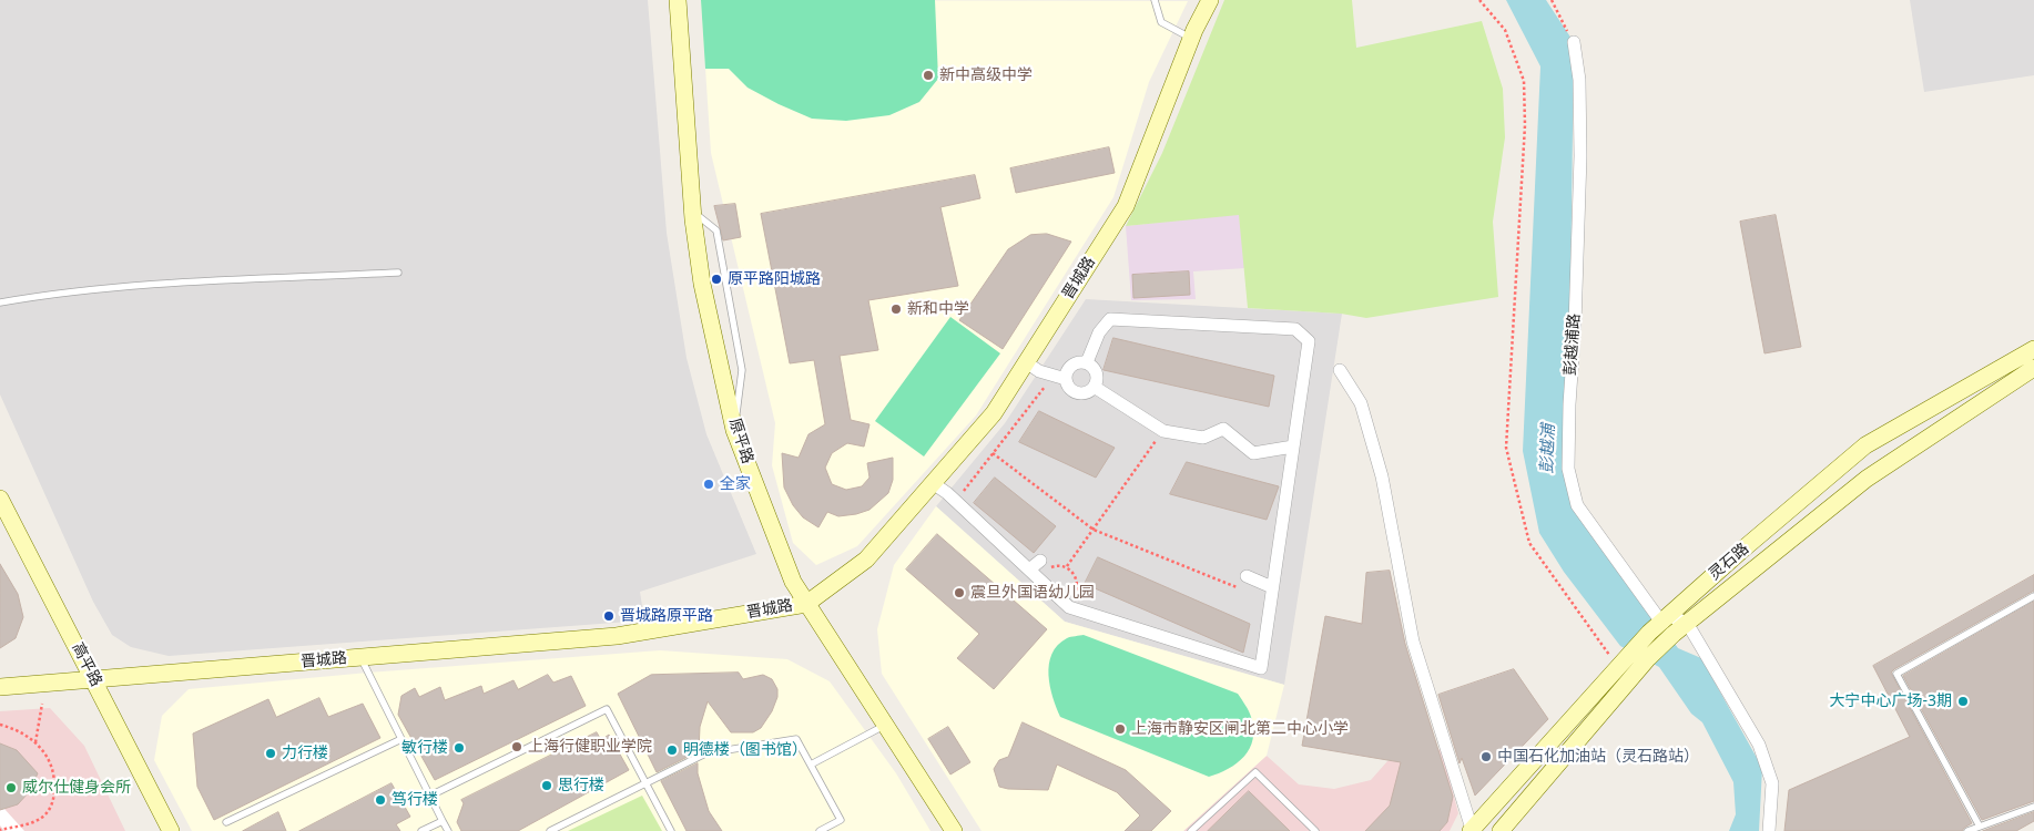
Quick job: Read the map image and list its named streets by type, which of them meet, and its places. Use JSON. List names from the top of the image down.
{
  "streets": {
    "street": [
      "晋城路",
      "彭越浦路",
      "原平路",
      "灵石路",
      "高平路"
    ]
  },
  "crossings": [
    ["晋城路", "原平路"],
    ["晋城路", "高平路"],
    ["彭越浦路", "灵石路"]
  ],
  "water": ["彭越浦"],
  "places": [
    "新中高级中学",
    "原平路阳城路",
    "新和中学",
    "全家",
    "震旦外国语幼儿园",
    "晋城路原平路",
    "大宁中心广场-3期",
    "上海市静安区闸北第二中心小学",
    "上海行健职业学院",
    "敏行楼",
    "明德楼（图书馆）",
    "力行楼",
    "中国石化加油站（灵石路站）",
    "思行楼",
    "威尔仕健身会所",
    "笃行楼"
  ]
}
